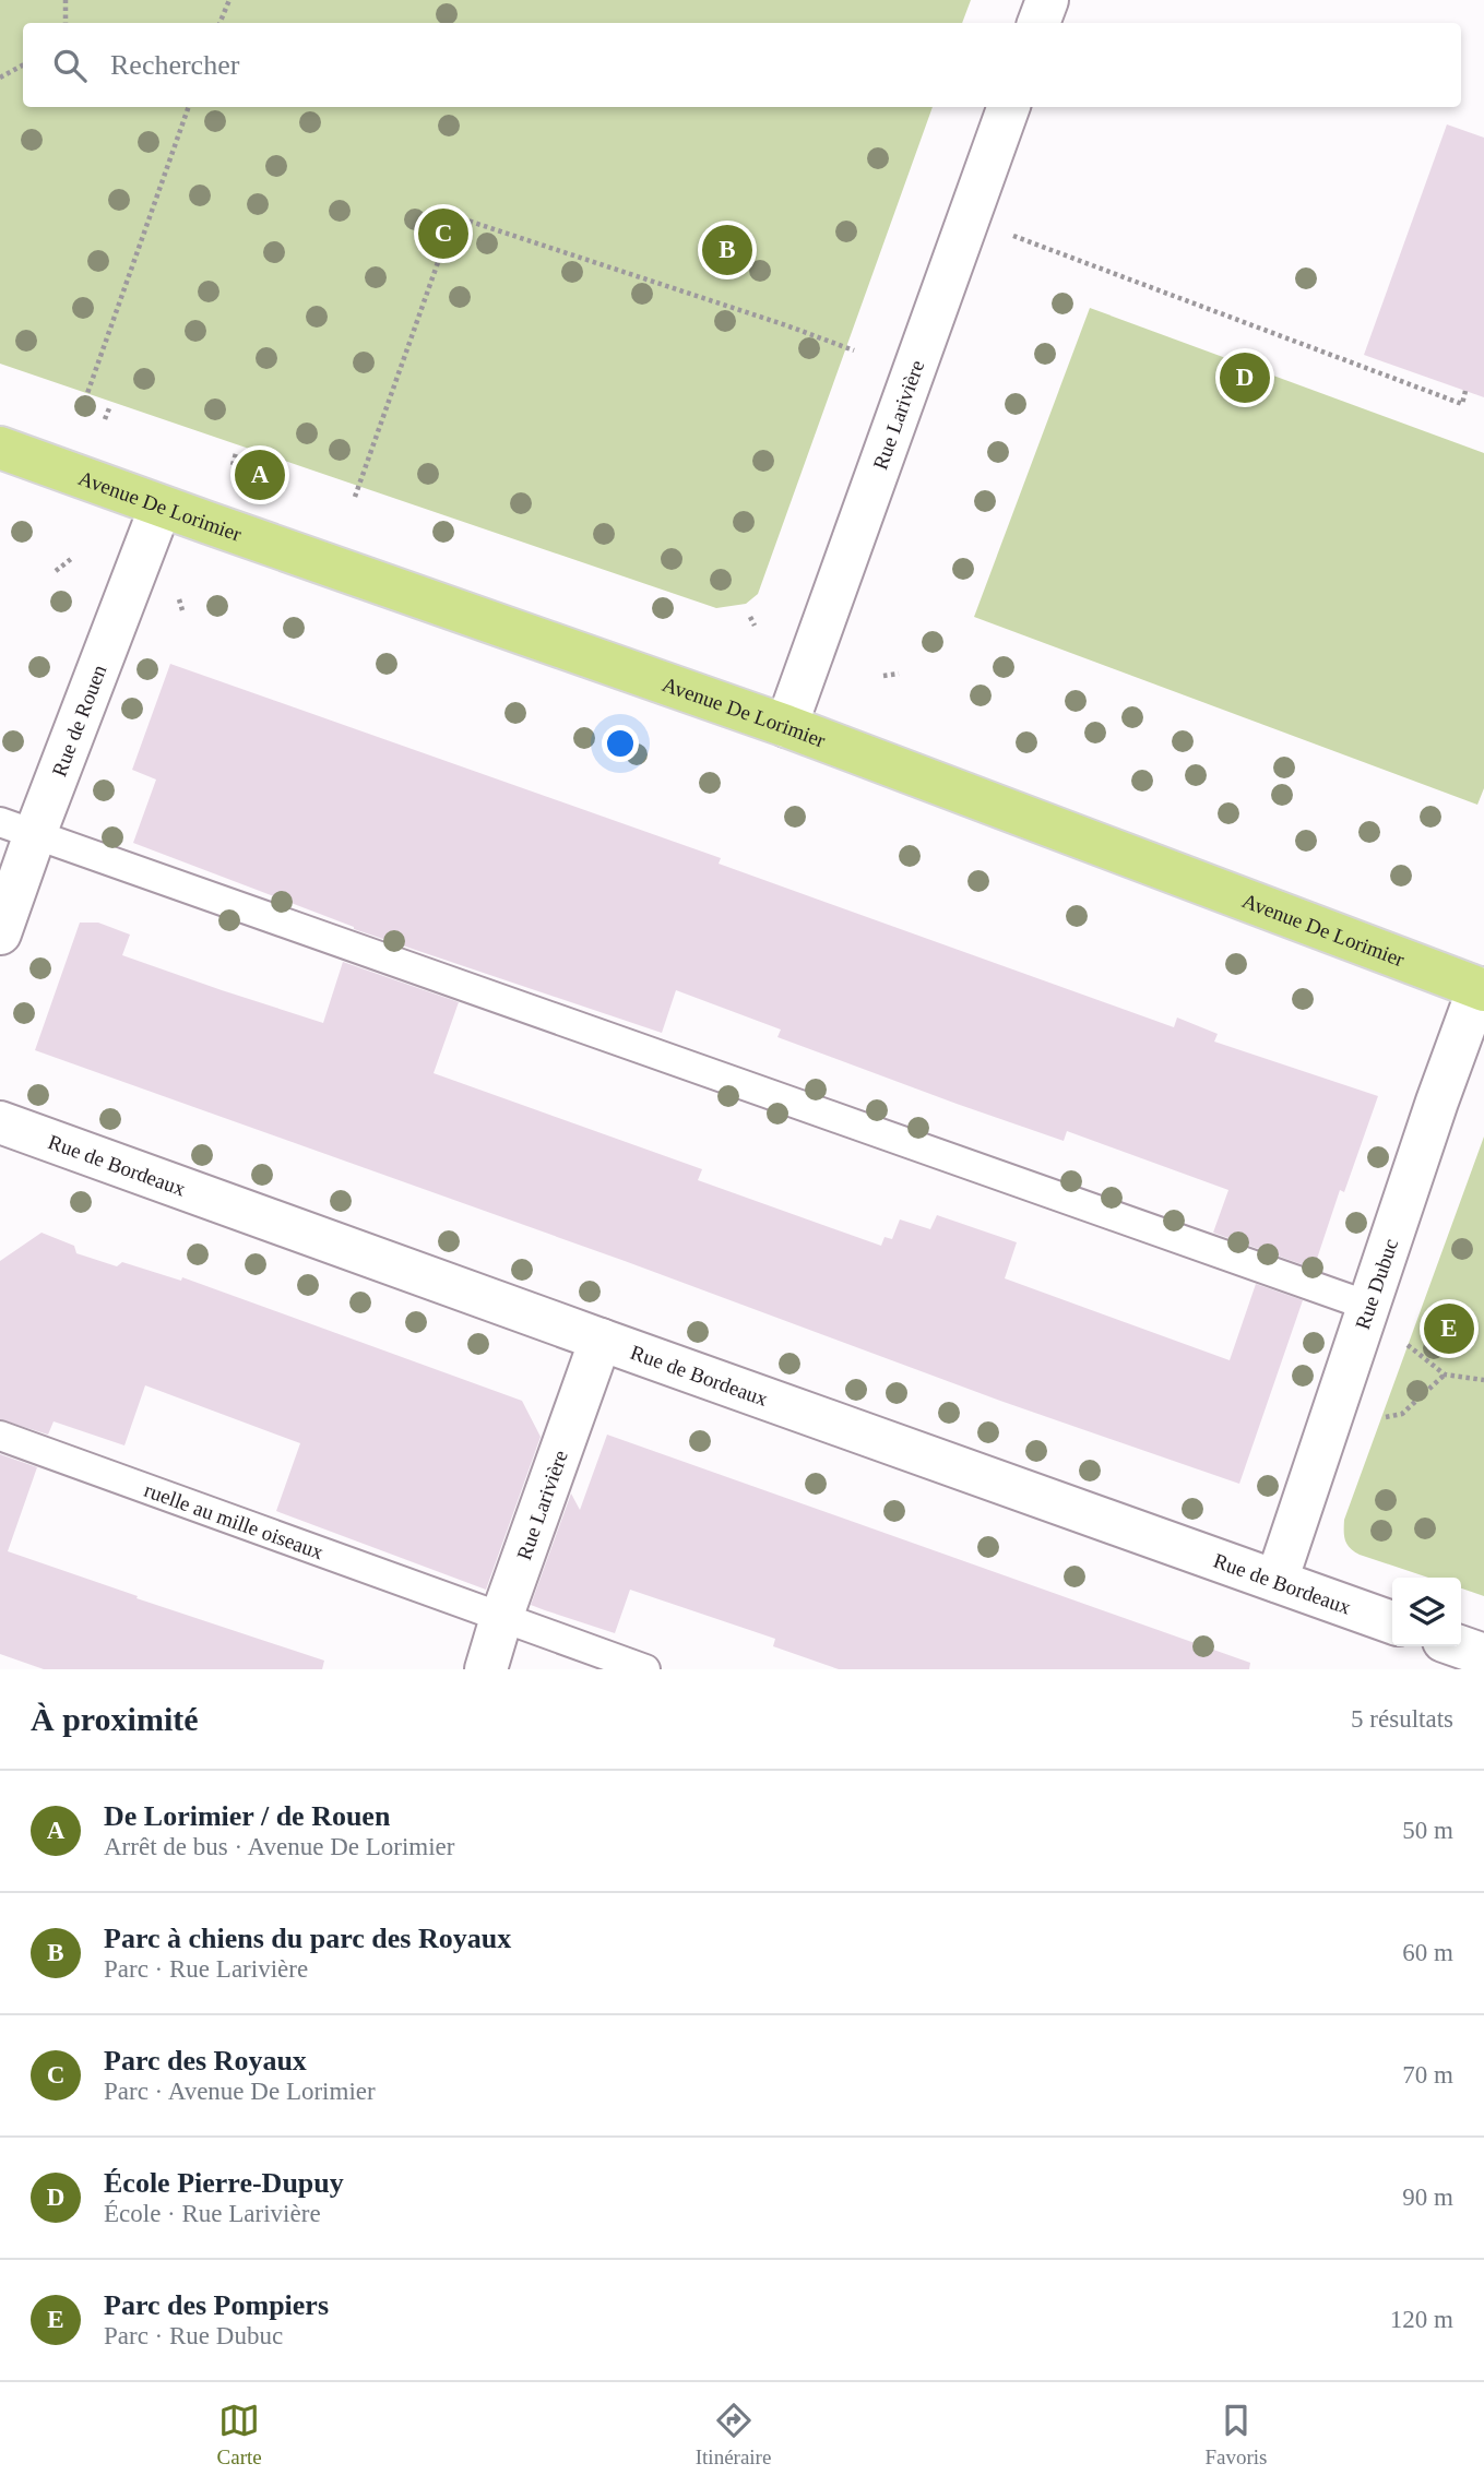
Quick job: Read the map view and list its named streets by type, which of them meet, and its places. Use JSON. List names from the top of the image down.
{
  "streets": {
    "main road": ["Avenue De Lorimier"],
    "street": [
      "Rue Larivière",
      "Rue de Rouen",
      "Rue de Bordeaux",
      "Rue Dubuc"
    ],
    "lane": ["ruelle au mille oiseaux"]
  },
  "crossings": [
    ["Rue Larivière", "Avenue De Lorimier"],
    ["Rue Larivière", "Rue de Bordeaux"],
    ["Rue Larivière", "ruelle au mille oiseaux"],
    ["Avenue De Lorimier", "Rue de Rouen"],
    ["Avenue De Lorimier", "Rue Dubuc"],
    ["Rue de Bordeaux", "Rue Dubuc"]
  ],
  "page": {
    "search": "Rechercher",
    "pins": [
      "C",
      "B",
      "D",
      "A",
      "E"
    ],
    "heading": ["À proximité", "5 résultats"],
    "list": [
      {
        "mark": "A",
        "name": "De Lorimier / de Rouen",
        "note": "Arrêt de bus · Avenue De Lorimier",
        "value": "50 m"
      },
      {
        "mark": "B",
        "name": "Parc à chiens du parc des Royaux",
        "note": "Parc · Rue Larivière",
        "value": "60 m"
      },
      {
        "mark": "C",
        "name": "Parc des Royaux",
        "note": "Parc · Avenue De Lorimier",
        "value": "70 m"
      },
      {
        "mark": "D",
        "name": "École Pierre-Dupuy",
        "note": "École · Rue Larivière",
        "value": "90 m"
      },
      {
        "mark": "E",
        "name": "Parc des Pompiers",
        "note": "Parc · Rue Dubuc",
        "value": "120 m"
      }
    ],
    "nav": ["Carte", "Itinéraire", "Favoris"]
  }
}
